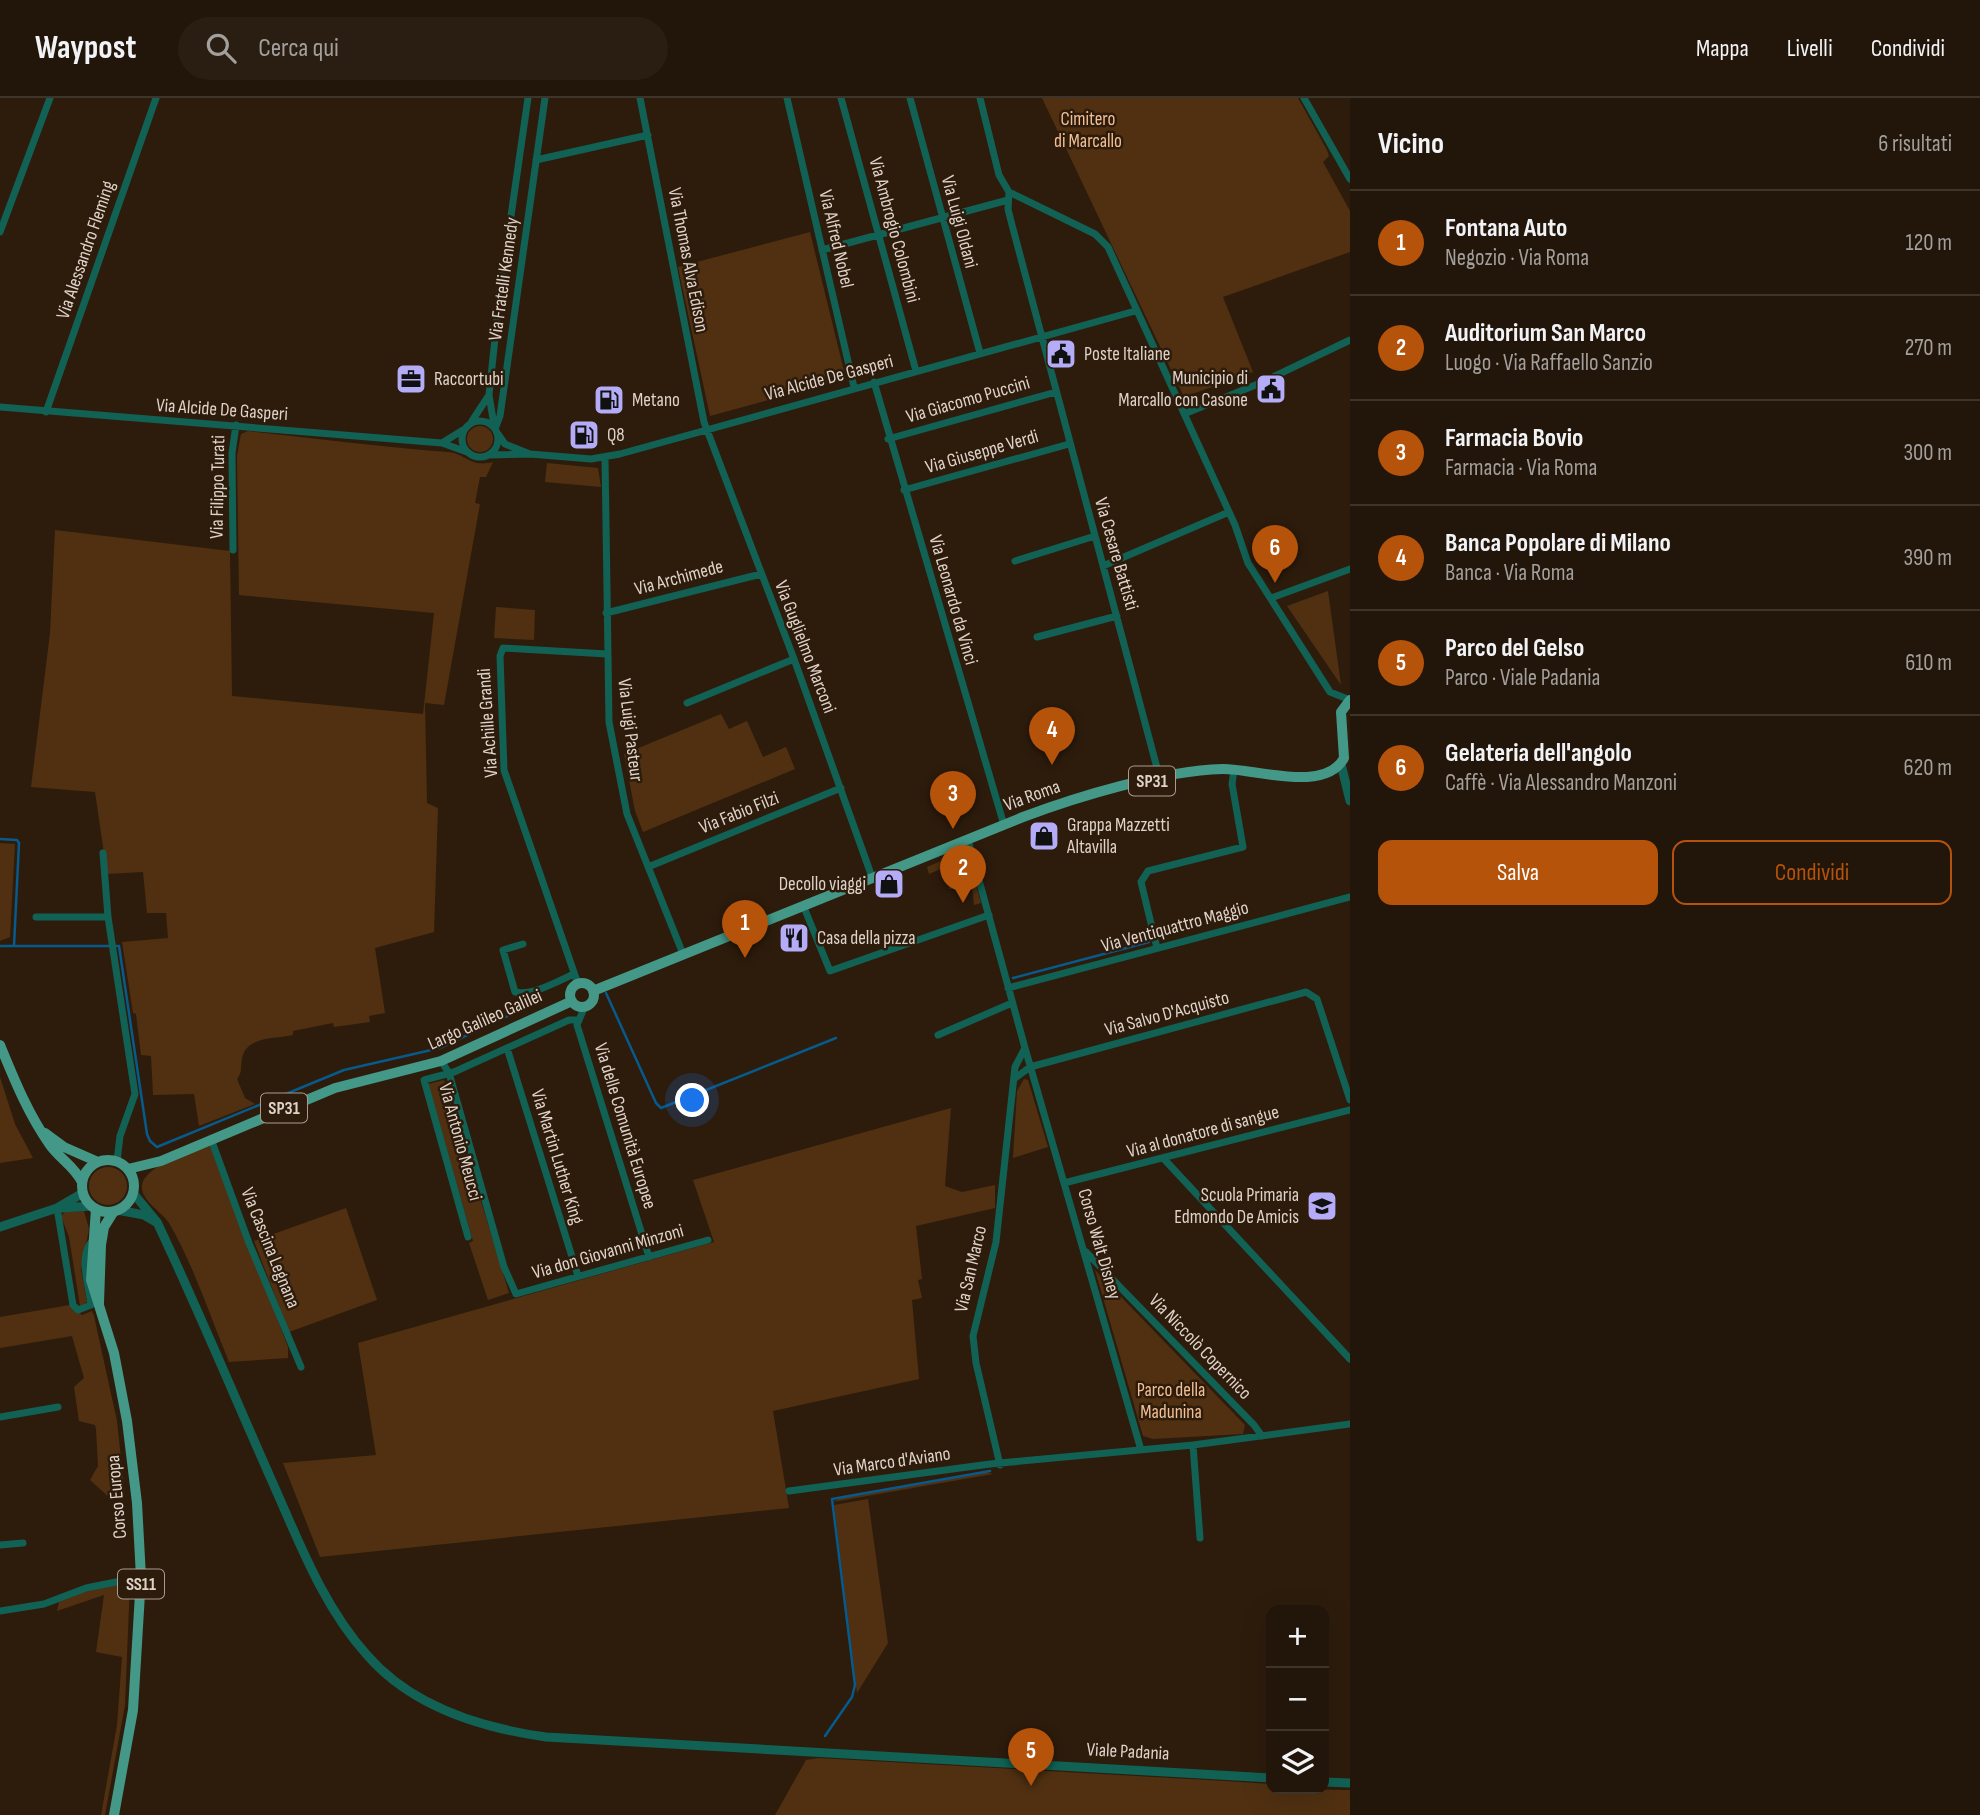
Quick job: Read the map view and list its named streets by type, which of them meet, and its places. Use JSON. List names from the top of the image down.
{
  "streets": {
    "main road": [
      "SP31",
      "Via Roma",
      "Largo Galileo Galilei",
      "Via Antonio Meucci",
      "Corso Europa",
      "SS11"
    ],
    "street": [
      "Via Luigi Oldani",
      "Via Ambrogio Colombini",
      "Via Alfred Nobel",
      "Via Alessandro Fleming",
      "Via Thomas Alva Edison",
      "Via Fratelli Kennedy",
      "Via Alcide De Gasperi",
      "Via Giacomo Puccini",
      "Via Giuseppe Verdi",
      "Via Filippo Turati",
      "Via Cesare Battisti",
      "Via Archimede",
      "Via Leonardo da Vinci",
      "Via Guglielmo Marconi",
      "Via Achille Grandi",
      "Via Luigi Pasteur",
      "Via Fabio Filzi",
      "Via Ventiquattro Maggio",
      "Via Salvo D'Acquisto",
      "Via delle Comunità Europee",
      "Via al donatore di sangue",
      "Via Martin Luther King",
      "Corso Walt Disney",
      "Via Cascina Legnana",
      "Via don Giovanni Minzoni",
      "Via San Marco",
      "Via Niccolò Copernico",
      "Via Marco d'Aviano",
      "Viale Padania"
    ]
  },
  "crossings": [
    ["Via Luigi Oldani", "Via Alcide De Gasperi"],
    ["Via Ambrogio Colombini", "Via Alcide De Gasperi"],
    ["Via Alfred Nobel", "Via Alcide De Gasperi"],
    ["Via Alessandro Fleming", "Via Alcide De Gasperi"],
    ["Via Thomas Alva Edison", "Via Alcide De Gasperi"],
    ["Via Thomas Alva Edison", "Via Guglielmo Marconi"],
    ["Via Fratelli Kennedy", "Via Alcide De Gasperi"],
    ["Via Alcide De Gasperi", "Via Filippo Turati"],
    ["Via Alcide De Gasperi", "Via Cesare Battisti"],
    ["Via Alcide De Gasperi", "Via Leonardo da Vinci"],
    ["Via Alcide De Gasperi", "Via Guglielmo Marconi"],
    ["Via Alcide De Gasperi", "Via Luigi Pasteur"],
    ["Via Giacomo Puccini", "Via Cesare Battisti"],
    ["Via Giacomo Puccini", "Via Leonardo da Vinci"],
    ["Via Giuseppe Verdi", "Via Cesare Battisti"],
    ["Via Giuseppe Verdi", "Via Leonardo da Vinci"],
    ["Via Cesare Battisti", "Via Roma"],
    ["Via Archimede", "Via Guglielmo Marconi"],
    ["Via Archimede", "Via Luigi Pasteur"],
    ["Via Leonardo da Vinci", "Via Roma"],
    ["Via Guglielmo Marconi", "Via Roma"],
    ["Via Guglielmo Marconi", "Via Fabio Filzi"],
    ["Via Achille Grandi", "Via Luigi Pasteur"],
    ["Via Achille Grandi", "Via Roma"],
    ["Via Achille Grandi", "Largo Galileo Galilei"],
    ["Via Luigi Pasteur", "Via Roma"],
    ["Via Luigi Pasteur", "Via Fabio Filzi"],
    ["Via Roma", "Largo Galileo Galilei"],
    ["Via Salvo D'Acquisto", "Corso Walt Disney"],
    ["Largo Galileo Galilei", "Via delle Comunità Europee"],
    ["Largo Galileo Galilei", "Via Antonio Meucci"],
    ["Largo Galileo Galilei", "Via Martin Luther King"],
    ["Largo Galileo Galilei", "Via don Giovanni Minzoni"],
    ["Via delle Comunità Europee", "Via don Giovanni Minzoni"],
    ["Via al donatore di sangue", "Corso Walt Disney"],
    ["Via Antonio Meucci", "Via Cascina Legnana"],
    ["Via Antonio Meucci", "Via don Giovanni Minzoni"],
    ["Via Antonio Meucci", "Corso Europa"],
    ["Via Antonio Meucci", "SS11"],
    ["Via Martin Luther King", "Via don Giovanni Minzoni"],
    ["Corso Walt Disney", "Via San Marco"],
    ["Corso Walt Disney", "Via Niccolò Copernico"],
    ["Corso Walt Disney", "Via Marco d'Aviano"],
    ["Via San Marco", "Via Marco d'Aviano"],
    ["Via Niccolò Copernico", "Via Marco d'Aviano"],
    ["Corso Europa", "SS11"]
  ],
  "parks": ["Cimitero di Marcallo", "Parco della Madunina"],
  "places": {
    "public building": ["Poste Italiane", "Municipio di Marcallo con Casone"],
    "office": ["Raccortubi"],
    "fuel station": ["Metano", "Q8"],
    "shop": ["Grappa Mazzetti Altavilla", "Decollo viaggi"],
    "restaurant": ["Casa della pizza"],
    "school or university": ["Scuola Primaria Edmondo De Amicis"]
  },
  "page": {
    "header": "Waypost",
    "search": "Cerca qui",
    "nav": ["Mappa", "Livelli", "Condividi"],
    "heading": ["Vicino", "6 risultati"],
    "list": [
      {
        "mark": "1",
        "name": "Fontana Auto",
        "note": "Negozio · Via Roma",
        "value": "120 m"
      },
      {
        "mark": "2",
        "name": "Auditorium San Marco",
        "note": "Luogo · Via Raffaello Sanzio",
        "value": "270 m"
      },
      {
        "mark": "3",
        "name": "Farmacia Bovio",
        "note": "Farmacia · Via Roma",
        "value": "300 m"
      },
      {
        "mark": "4",
        "name": "Banca Popolare di Milano",
        "note": "Banca · Via Roma",
        "value": "390 m"
      },
      {
        "mark": "5",
        "name": "Parco del Gelso",
        "note": "Parco · Viale Padania",
        "value": "610 m"
      },
      {
        "mark": "6",
        "name": "Gelateria dell'angolo",
        "note": "Caffè · Via Alessandro Manzoni",
        "value": "620 m"
      }
    ],
    "pins": [
      "6",
      "4",
      "3",
      "2",
      "1",
      "5"
    ],
    "buttons": ["Salva", "Condividi"],
    "map_buttons": ["+", "−"]
  }
}
